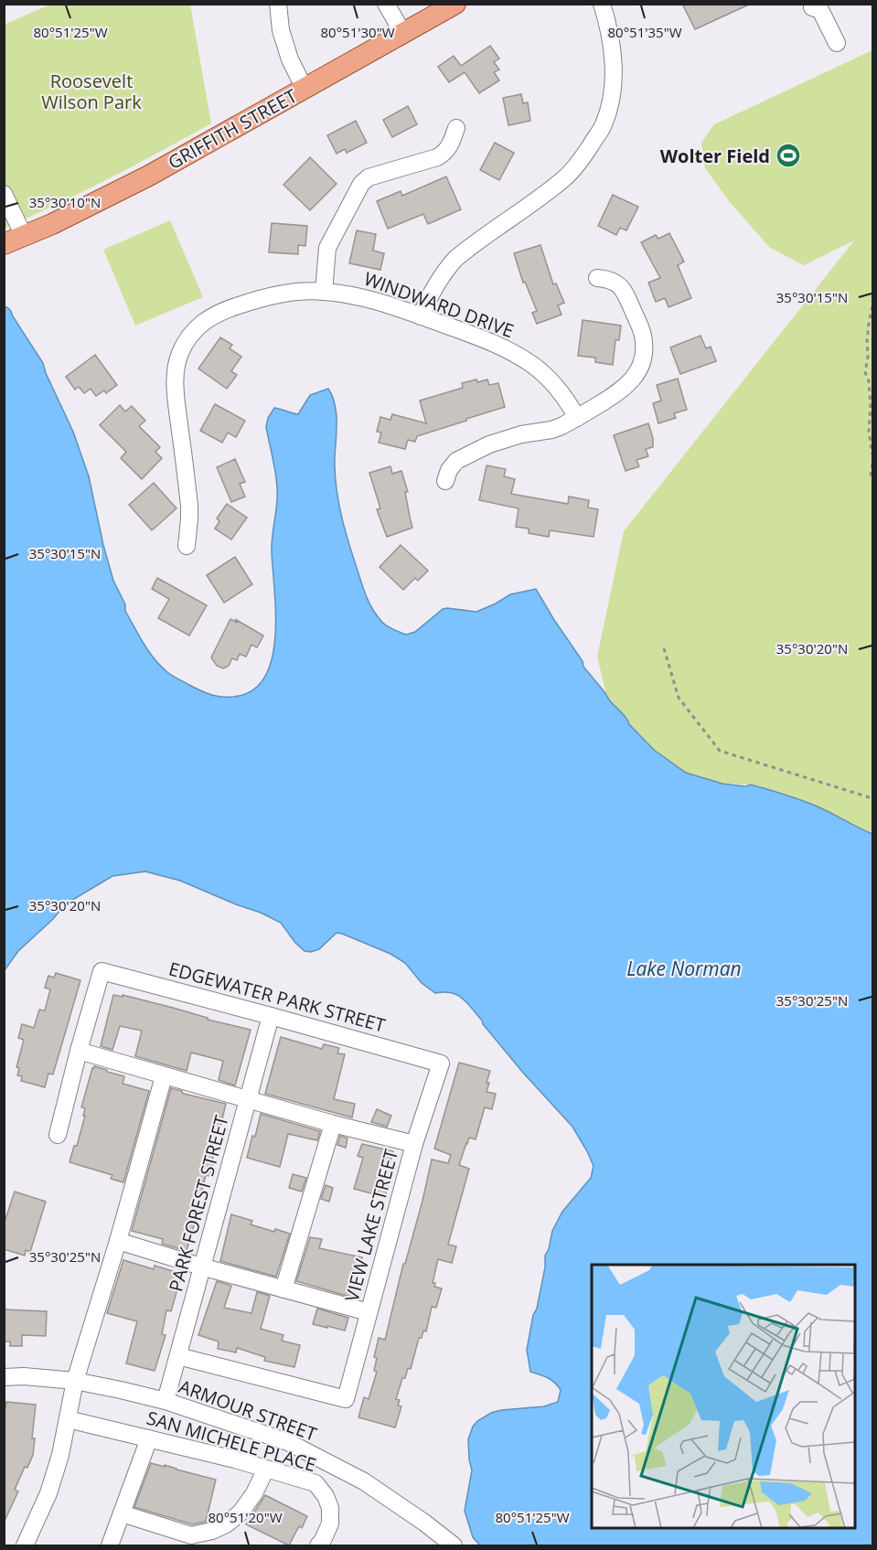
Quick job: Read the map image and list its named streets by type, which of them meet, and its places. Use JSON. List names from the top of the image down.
{
  "streets": {
    "main road": ["GRIFFITH STREET"],
    "street": [
      "WINDWARD DRIVE",
      "EDGEWATER PARK STREET",
      "PARK FOREST STREET",
      "VIEW LAKE STREET",
      "ARMOUR STREET",
      "SAN MICHELE PLACE"
    ]
  },
  "crossings": [
    ["EDGEWATER PARK STREET", "PARK FOREST STREET"],
    ["EDGEWATER PARK STREET", "VIEW LAKE STREET"],
    ["PARK FOREST STREET", "VIEW LAKE STREET"],
    ["PARK FOREST STREET", "ARMOUR STREET"]
  ],
  "water": ["Lake Norman"],
  "parks": ["Roosevelt Wilson Park"],
  "places": {
    "sports": ["Wolter Field"]
  },
  "coordinates": [
    "80°51'25\"W",
    "80°51'30\"W",
    "80°51'35\"W",
    "35°30'10\"N",
    "35°30'15\"N",
    "35°30'20\"N",
    "35°30'25\"N",
    "80°51'20\"W"
  ]
}
